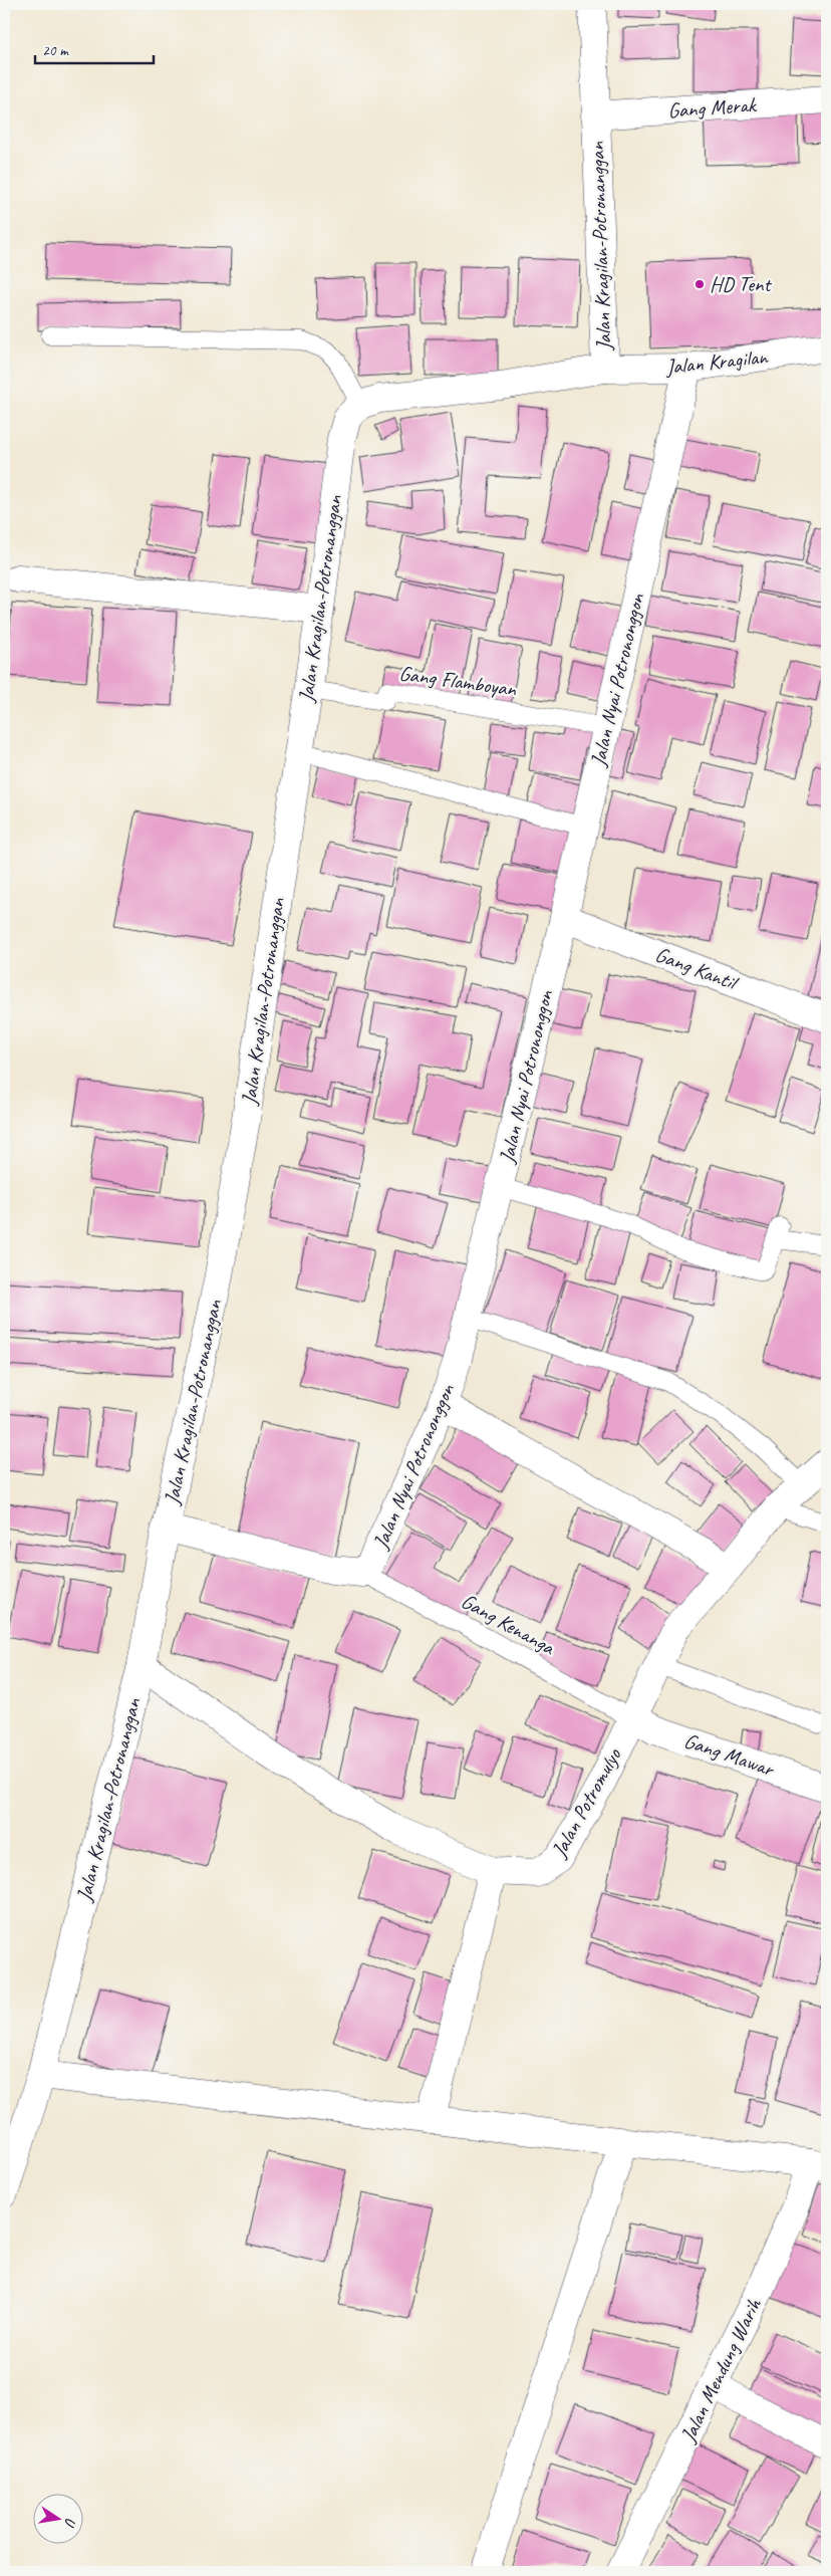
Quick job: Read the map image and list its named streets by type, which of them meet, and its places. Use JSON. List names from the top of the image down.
{
  "streets": {
    "street": [
      "Gang Merak",
      "Jalan Kragilan-Potronanggan",
      "Jalan Kragilan",
      "Jalan Nyai Potrononggon",
      "Gang Kantil",
      "Gang Mawar",
      "Jalan Potromulyo",
      "Jalan Mendung Warih"
    ],
    "lane": ["Gang Flamboyan", "Gang Kenanga"]
  },
  "crossings": [
    ["Gang Merak", "Jalan Kragilan-Potronanggan"],
    ["Jalan Kragilan-Potronanggan", "Jalan Kragilan"],
    ["Jalan Kragilan-Potronanggan", "Jalan Nyai Potrononggon"],
    ["Jalan Kragilan-Potronanggan", "Gang Flamboyan"],
    ["Jalan Kragilan-Potronanggan", "Jalan Potromulyo"],
    ["Jalan Kragilan", "Jalan Nyai Potrononggon"],
    ["Jalan Nyai Potrononggon", "Gang Flamboyan"],
    ["Jalan Nyai Potrononggon", "Gang Kantil"],
    ["Jalan Nyai Potrononggon", "Gang Kenanga"],
    ["Gang Kenanga", "Gang Mawar"],
    ["Gang Kenanga", "Jalan Potromulyo"],
    ["Gang Mawar", "Jalan Potromulyo"]
  ],
  "places": ["HD Tent"],
  "scale_bar": "20 m",
  "north": "right"
}
